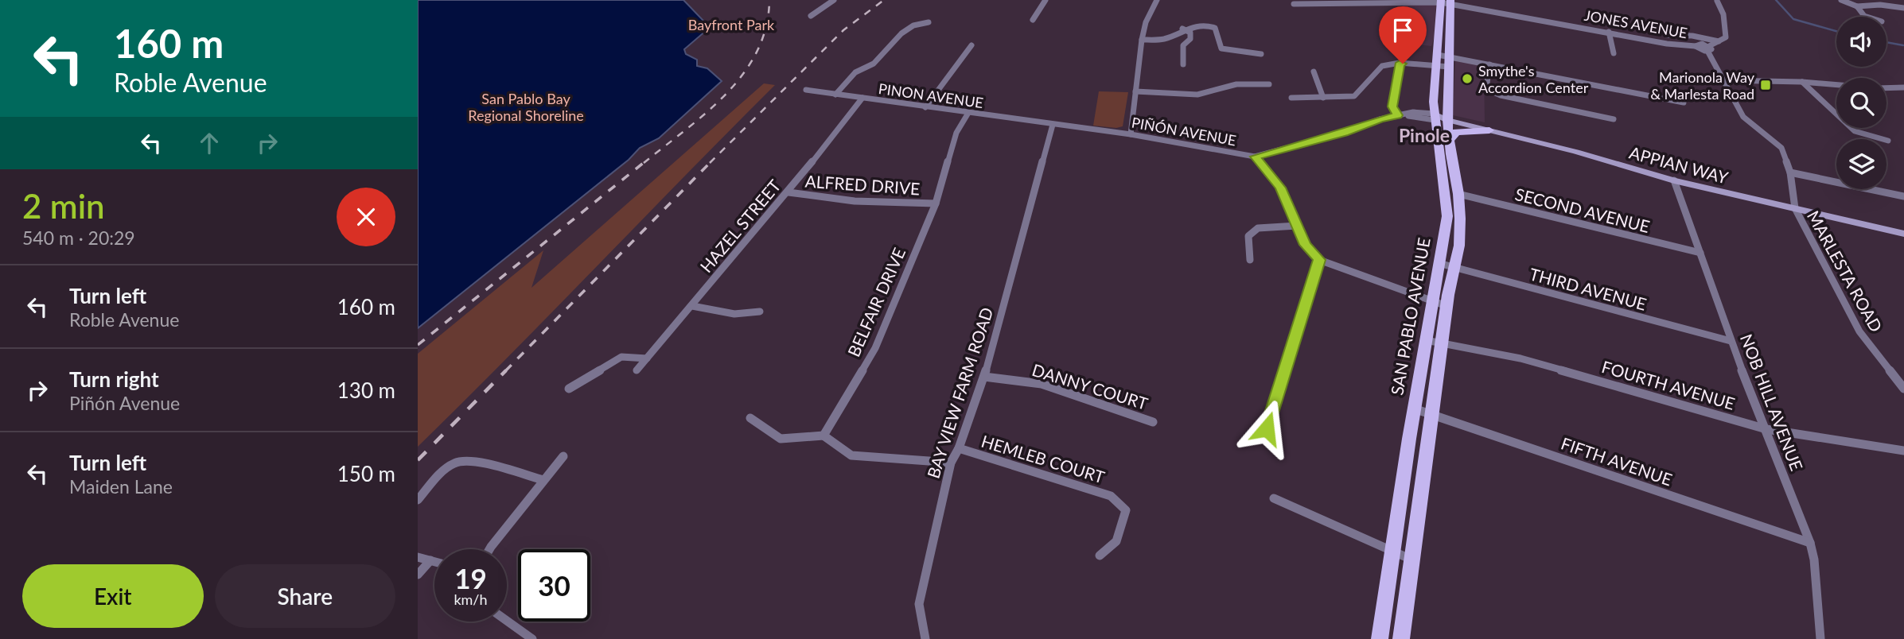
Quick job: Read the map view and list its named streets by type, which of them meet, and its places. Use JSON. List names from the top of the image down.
{
  "streets": {
    "main road": ["APPIAN WAY", "SAN PABLO AVENUE"],
    "street": [
      "JONES AVENUE",
      "PINON AVENUE",
      "PIÑÓN AVENUE",
      "ALFRED DRIVE",
      "SECOND AVENUE",
      "HAZEL STREET",
      "MARLESTA ROAD",
      "THIRD AVENUE",
      "BELFAIR DRIVE",
      "FOURTH AVENUE",
      "DANNY COURT",
      "BAY VIEW FARM ROAD",
      "NOB HILL AVENUE",
      "HEMLEB COURT",
      "FIFTH AVENUE"
    ]
  },
  "crossings": [
    ["JONES AVENUE", "MARLESTA ROAD"],
    ["JONES AVENUE", "SAN PABLO AVENUE"],
    ["PINON AVENUE", "PIÑÓN AVENUE"],
    ["PINON AVENUE", "HAZEL STREET"],
    ["PINON AVENUE", "BELFAIR DRIVE"],
    ["PINON AVENUE", "BAY VIEW FARM ROAD"],
    ["PIÑÓN AVENUE", "APPIAN WAY"],
    ["PIÑÓN AVENUE", "SAN PABLO AVENUE"],
    ["PIÑÓN AVENUE", "BAY VIEW FARM ROAD"],
    ["APPIAN WAY", "MARLESTA ROAD"],
    ["APPIAN WAY", "SAN PABLO AVENUE"],
    ["APPIAN WAY", "NOB HILL AVENUE"],
    ["ALFRED DRIVE", "HAZEL STREET"],
    ["ALFRED DRIVE", "BELFAIR DRIVE"],
    ["SECOND AVENUE", "SAN PABLO AVENUE"],
    ["SECOND AVENUE", "NOB HILL AVENUE"],
    ["THIRD AVENUE", "SAN PABLO AVENUE"],
    ["THIRD AVENUE", "NOB HILL AVENUE"],
    ["SAN PABLO AVENUE", "FOURTH AVENUE"],
    ["SAN PABLO AVENUE", "FIFTH AVENUE"],
    ["FOURTH AVENUE", "NOB HILL AVENUE"],
    ["DANNY COURT", "BAY VIEW FARM ROAD"],
    ["BAY VIEW FARM ROAD", "HEMLEB COURT"],
    ["NOB HILL AVENUE", "FIFTH AVENUE"]
  ],
  "districts": ["Pinole"],
  "parks": ["Bayfront Park", "San Pablo Bay Regional Shoreline"],
  "places": {
    "other": ["Smythe's Accordion Center"],
    "transit": ["Marionola Way & Marlesta Road"]
  },
  "page": {
    "turn": ["160 m", "Roble Avenue"],
    "heading": ["2 min", "540 m · 20:29"],
    "list": [
      {
        "name": "Turn left",
        "note": "Roble Avenue",
        "value": "160 m"
      },
      {
        "name": "Turn right",
        "note": "Piñón Avenue",
        "value": "130 m"
      },
      {
        "name": "Turn left",
        "note": "Maiden Lane",
        "value": "150 m"
      }
    ],
    "speed": "19 km/h",
    "limit": "30",
    "buttons": ["Exit", "Share"]
  }
}
